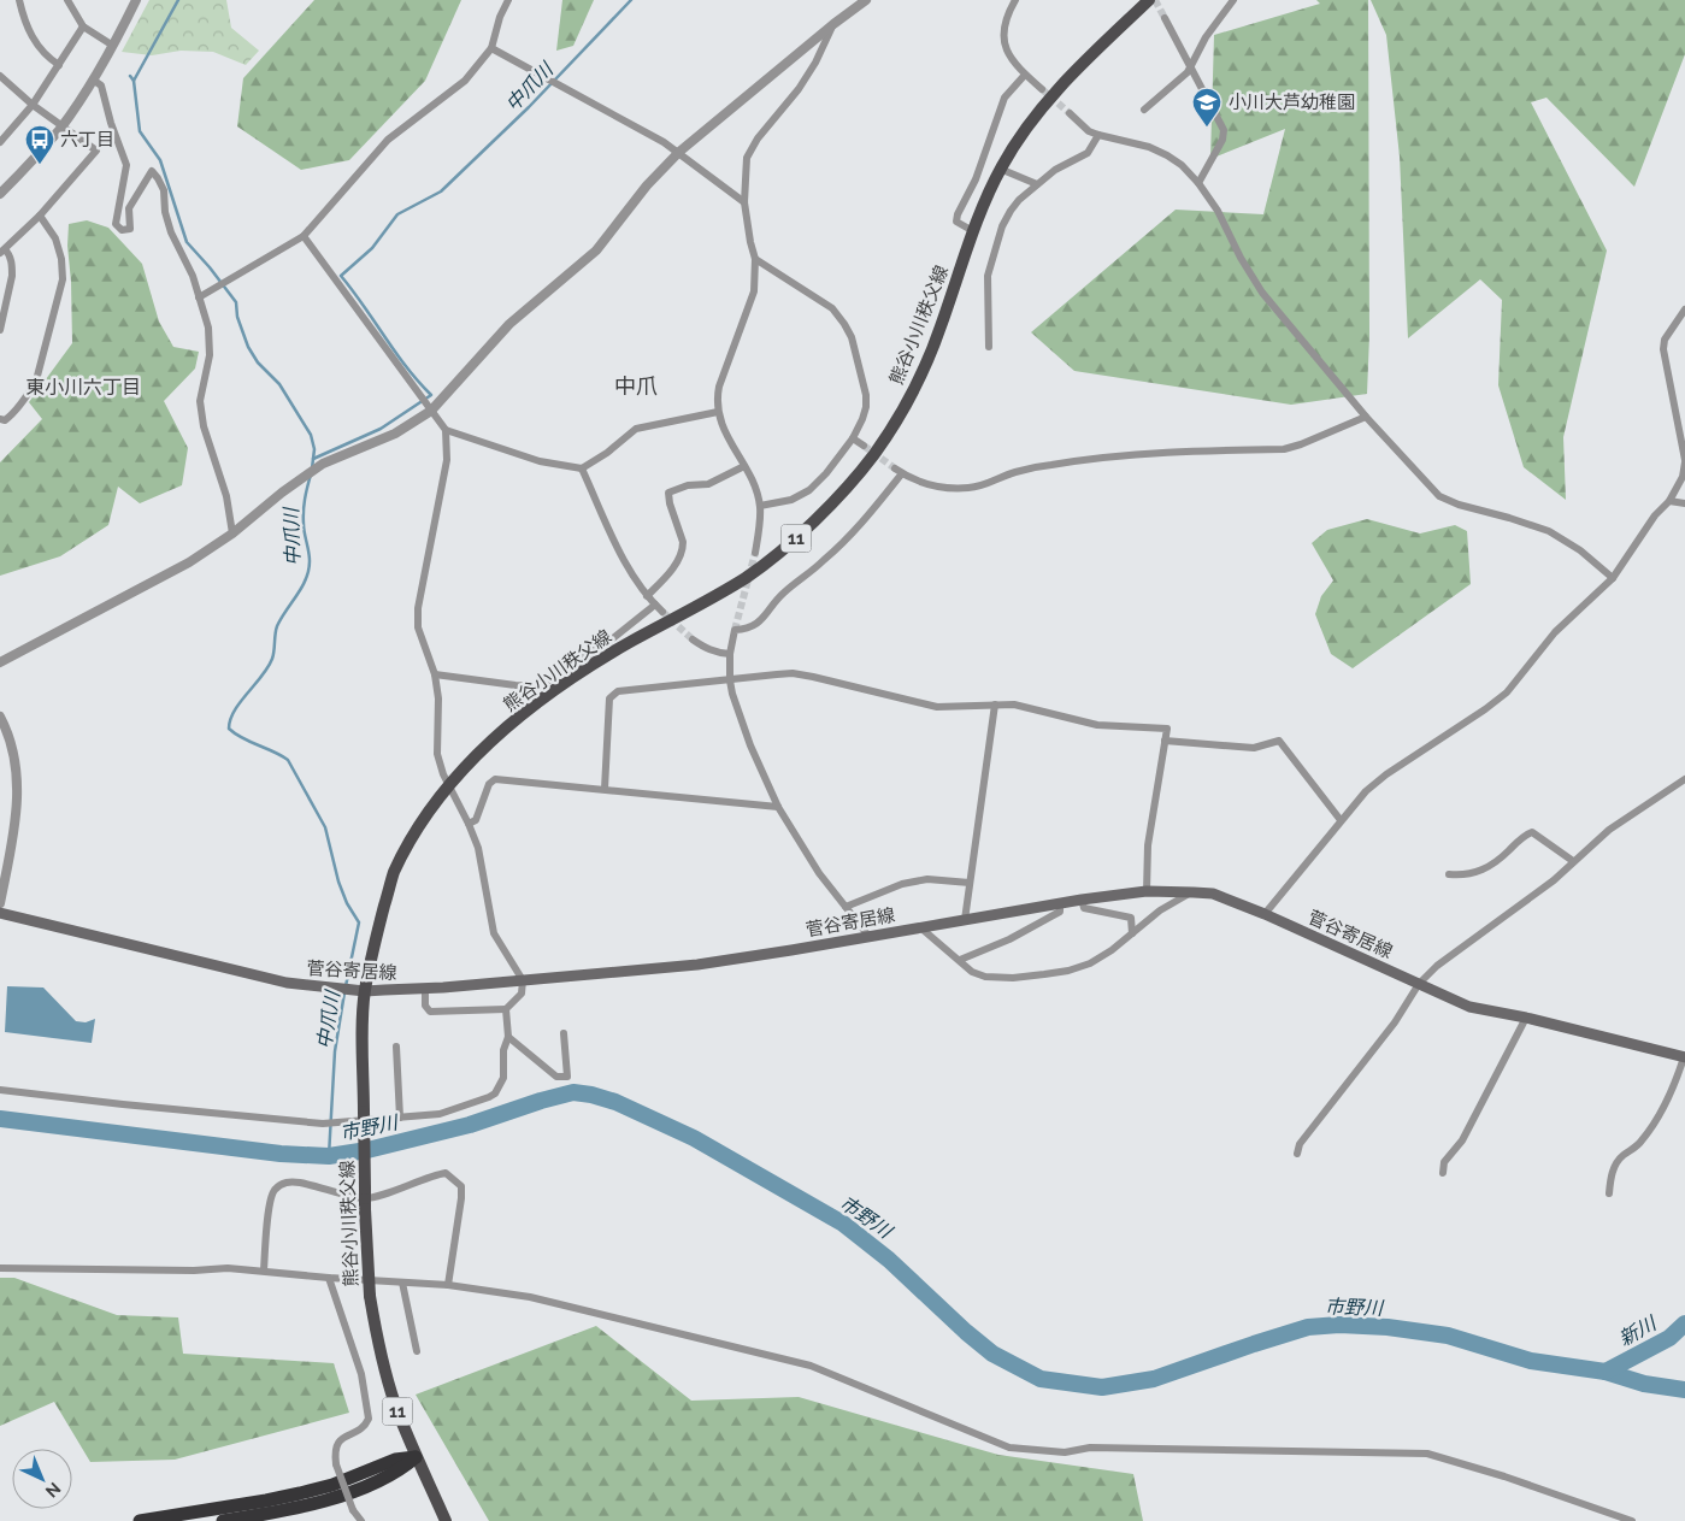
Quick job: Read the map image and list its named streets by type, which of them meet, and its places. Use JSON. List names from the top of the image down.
{
  "streets": {
    "main road": ["熊谷小川秩父線", "11", "菅谷寄居線"]
  },
  "crossings": [
    ["熊谷小川秩父線", "菅谷寄居線"]
  ],
  "districts": ["東小川六丁目", "中爪"],
  "water": ["中爪川", "市野川", "新川"],
  "places": {
    "school or university": ["小川大芦幼稚園"],
    "bus stop": ["六丁目"]
  },
  "north": "bottom right"
}
